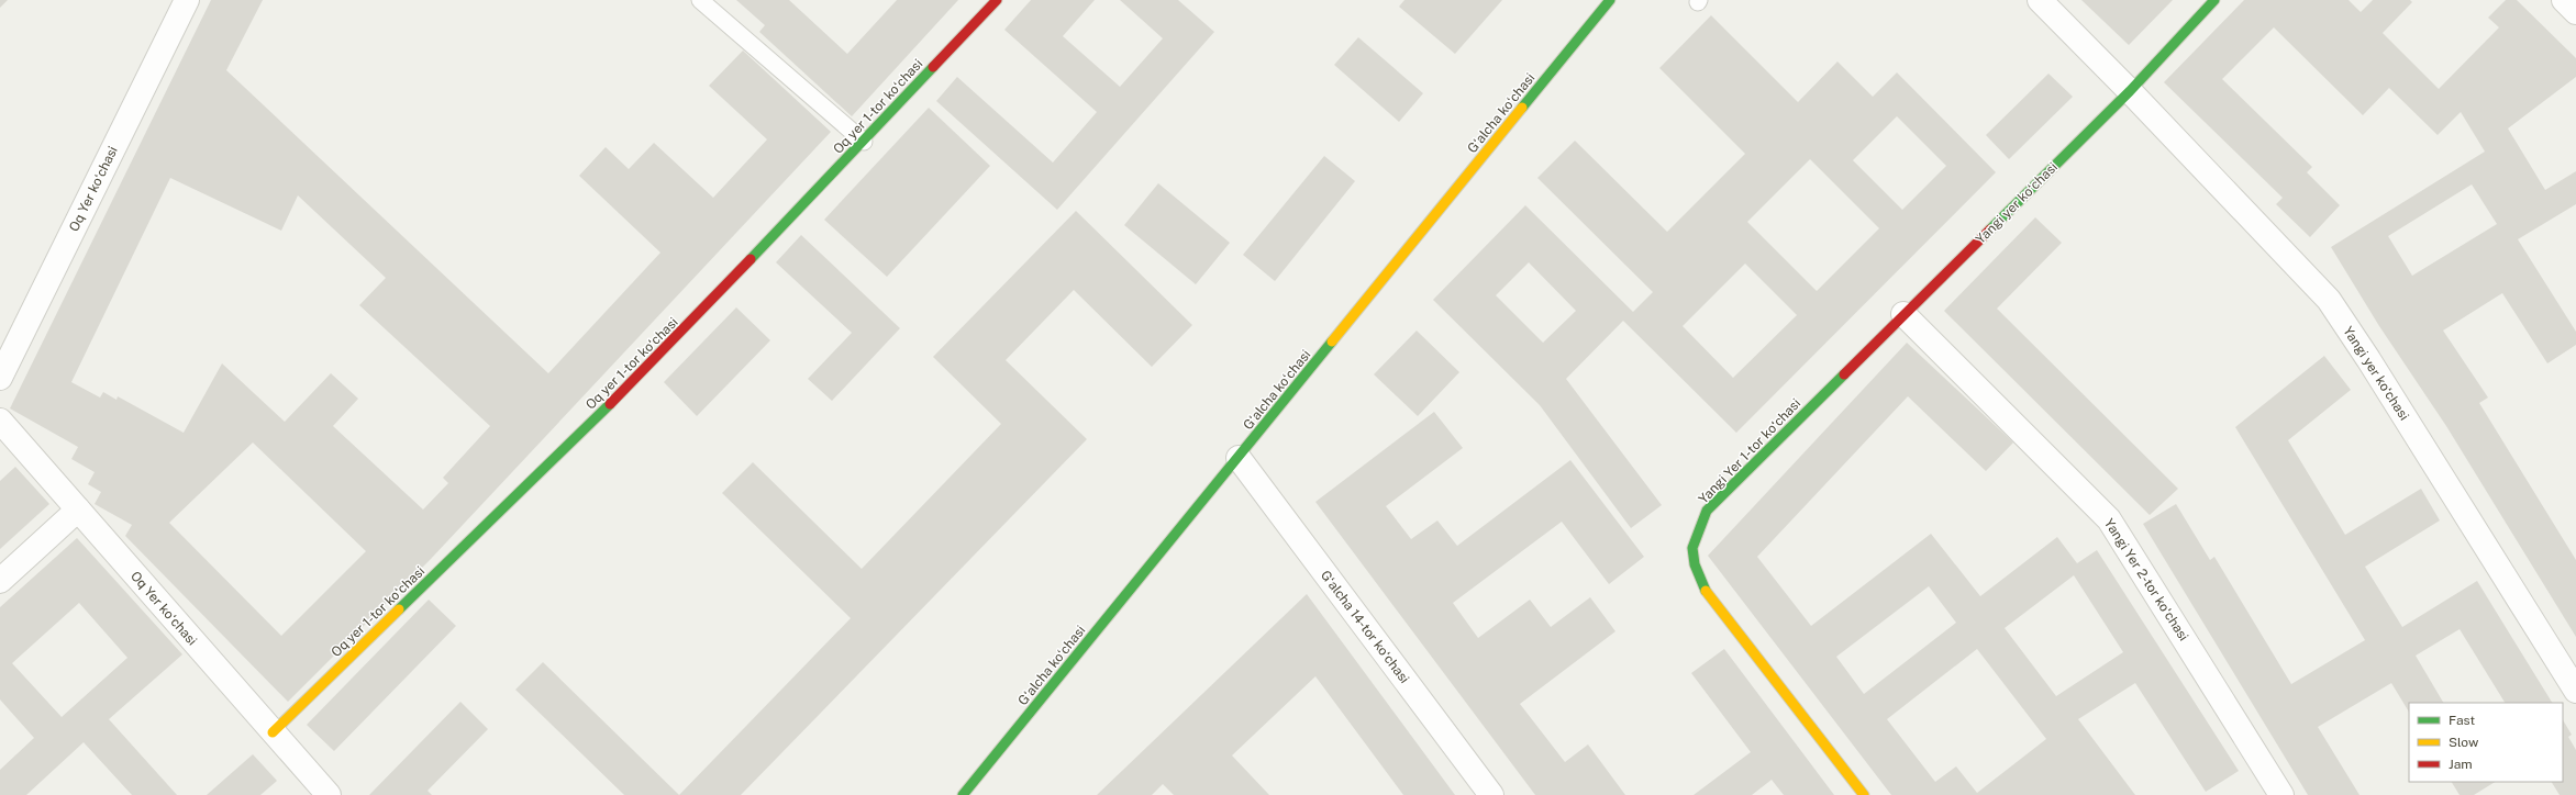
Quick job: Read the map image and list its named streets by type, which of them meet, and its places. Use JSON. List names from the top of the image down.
{
  "streets": {
    "street": [
      "Oq yer 1-tor koʻchasi",
      "Gʻalcha koʻchasi",
      "Oq Yer koʻchasi",
      "Yangi yer koʻchasi",
      "Yangi Yer 1-tor koʻchasi",
      "Yangi Yer 2-tor koʻchasi",
      "Gʻalcha 14-tor koʻchasi"
    ]
  },
  "crossings": [
    ["Oq yer 1-tor koʻchasi", "Oq Yer koʻchasi"],
    ["Gʻalcha koʻchasi", "Gʻalcha 14-tor koʻchasi"],
    ["Yangi yer koʻchasi", "Yangi Yer 1-tor koʻchasi"],
    ["Yangi yer koʻchasi", "Yangi Yer 2-tor koʻchasi"],
    ["Yangi Yer 1-tor koʻchasi", "Yangi Yer 2-tor koʻchasi"]
  ],
  "legend": ["Fast", "Slow", "Jam"]
}
